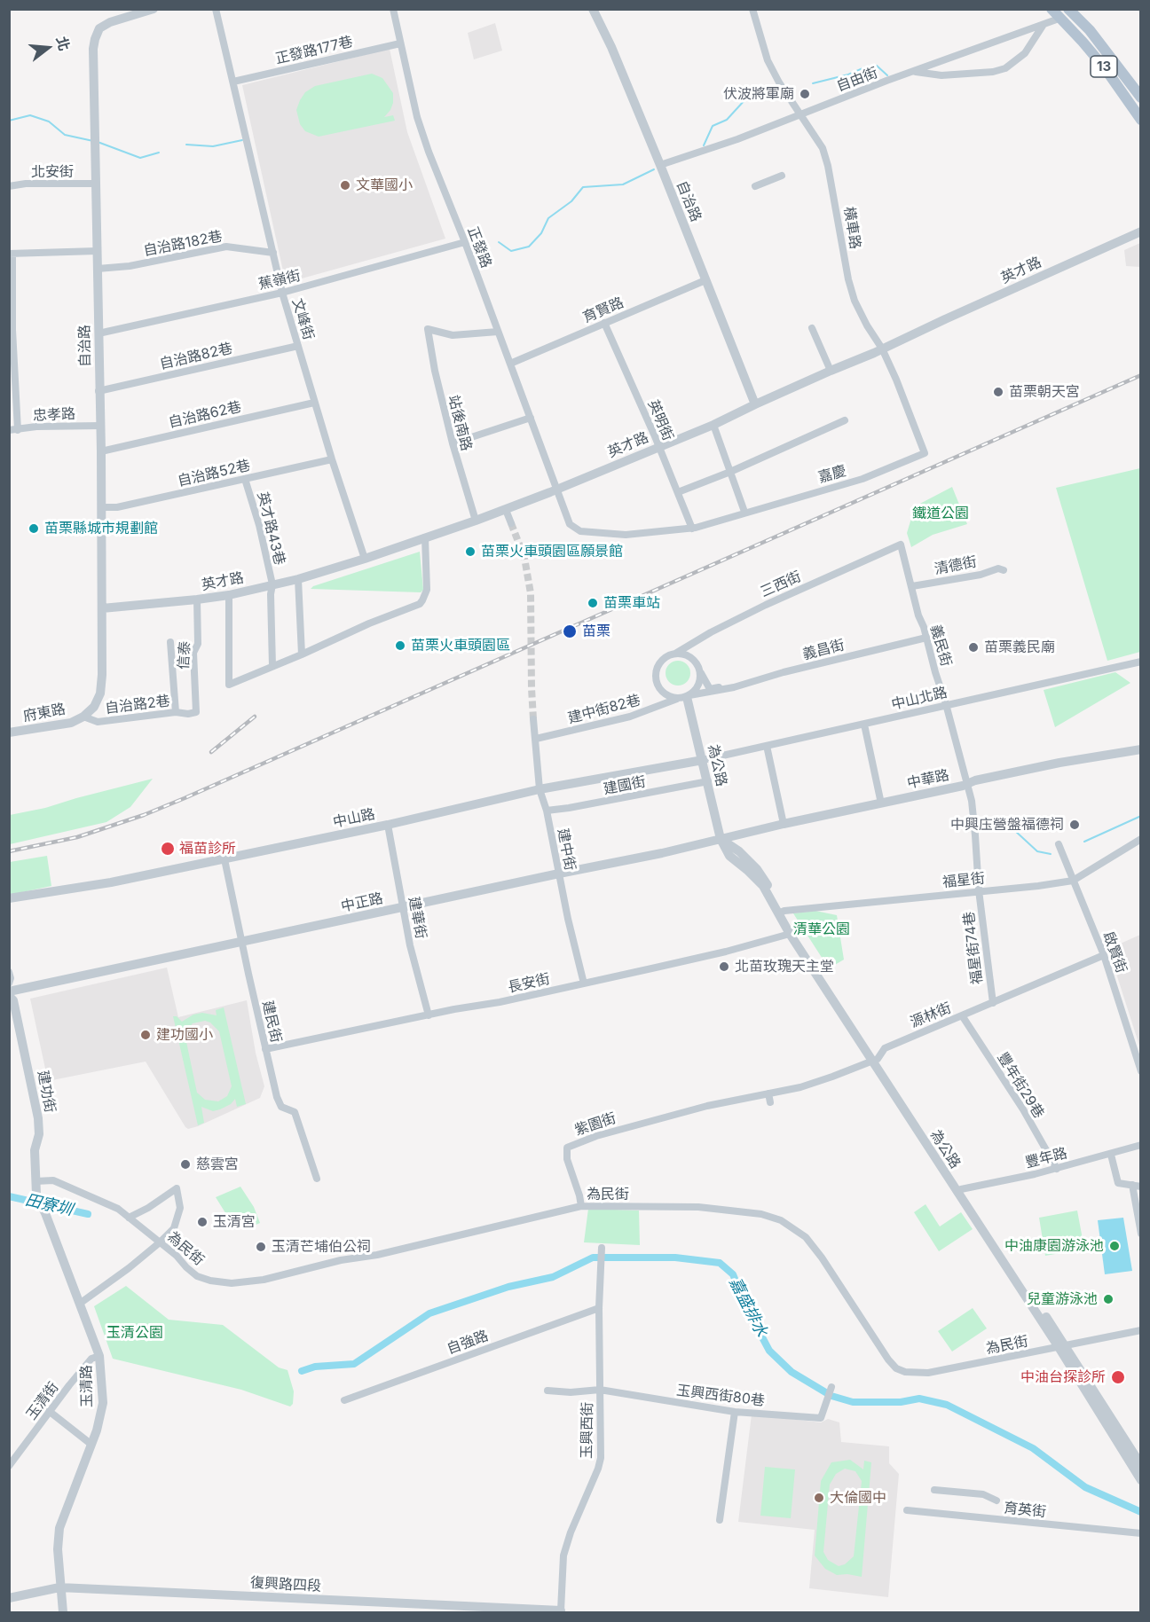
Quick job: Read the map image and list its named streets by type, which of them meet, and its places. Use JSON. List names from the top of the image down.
{
  "streets": {
    "main road": ["13"],
    "street": [
      "正發路177巷",
      "自由街",
      "北安街",
      "自治路",
      "橫車路",
      "自治路182巷",
      "正發路",
      "英才路",
      "蕉嶺街",
      "育賢路",
      "文峰街",
      "自治路82巷",
      "忠孝路",
      "自治路62巷",
      "英明街",
      "站後南路",
      "自治路52巷",
      "嘉慶",
      "英才路43巷",
      "清德街",
      "三西街",
      "義民街",
      "義昌街",
      "信泰",
      "中山北路",
      "自治路2巷",
      "建中街82巷",
      "府東路",
      "為公路",
      "中華路",
      "建國街",
      "中山路",
      "建中街",
      "福星街",
      "中正路",
      "建華街",
      "福星街74巷",
      "啟賢街",
      "長安街",
      "源林街",
      "建民街",
      "豐年街29巷",
      "建功街",
      "紫園街",
      "豐年路",
      "為民街",
      "自強路",
      "玉清路",
      "玉興西街80巷",
      "玉清街",
      "玉興西街",
      "育英街",
      "復興路四段"
    ]
  },
  "crossings": [
    ["正發路177巷", "正發路"],
    ["正發路177巷", "文峰街"],
    ["13", "自由街"],
    ["自由街", "自治路"],
    ["自由街", "橫車路"],
    ["北安街", "自治路"],
    ["自治路", "自治路182巷"],
    ["自治路", "英才路"],
    ["自治路", "蕉嶺街"],
    ["自治路", "育賢路"],
    ["自治路", "自治路82巷"],
    ["自治路", "忠孝路"],
    ["自治路", "自治路62巷"],
    ["自治路", "自治路52巷"],
    ["自治路", "自治路2巷"],
    ["自治路", "府東路"],
    ["橫車路", "英才路"],
    ["橫車路", "嘉慶"],
    ["自治路182巷", "文峰街"],
    ["正發路", "英才路"],
    ["正發路", "蕉嶺街"],
    ["正發路", "育賢路"],
    ["正發路", "英明街"],
    ["正發路", "站後南路"],
    ["正發路", "嘉慶"],
    ["英才路", "文峰街"],
    ["英才路", "英明街"],
    ["英才路", "站後南路"],
    ["英才路", "英才路43巷"],
    ["英才路", "信泰"],
    ["蕉嶺街", "文峰街"],
    ["育賢路", "英明街"],
    ["文峰街", "自治路82巷"],
    ["文峰街", "自治路62巷"],
    ["文峰街", "自治路52巷"],
    ["英明街", "嘉慶"],
    ["自治路52巷", "英才路43巷"],
    ["清德街", "義民街"],
    ["三西街", "義民街"],
    ["三西街", "義昌街"],
    ["三西街", "建中街82巷"],
    ["三西街", "為公路"],
    ["義民街", "義昌街"],
    ["義民街", "中山北路"],
    ["義民街", "中華路"],
    ["義民街", "福星街74巷"],
    ["義昌街", "建中街82巷"],
    ["義昌街", "為公路"],
    ["信泰", "自治路2巷"],
    ["中山北路", "為公路"],
    ["中山北路", "中山路"],
    ["自治路2巷", "府東路"],
    ["建中街82巷", "為公路"],
    ["建中街82巷", "建中街"],
    ["為公路", "中華路"],
    ["為公路", "建國街"],
    ["為公路", "中山路"],
    ["為公路", "福星街"],
    ["為公路", "中正路"],
    ["為公路", "長安街"],
    ["為公路", "源林街"],
    ["為公路", "豐年路"],
    ["為公路", "為民街"],
    ["中華路", "中正路"],
    ["中華路", "福星街74巷"],
    ["建國街", "建中街"],
    ["中山路", "建中街"],
    ["中山路", "建華街"],
    ["中山路", "建民街"],
    ["建中街", "中正路"],
    ["建中街", "長安街"],
    ["福星街", "福星街74巷"],
    ["福星街", "啟賢街"],
    ["中正路", "建華街"],
    ["中正路", "建民街"],
    ["建華街", "長安街"],
    ["福星街74巷", "源林街"],
    ["啟賢街", "源林街"],
    ["長安街", "建民街"],
    ["源林街", "豐年街29巷"],
    ["源林街", "紫園街"],
    ["豐年街29巷", "豐年路"],
    ["建功街", "為民街"],
    ["建功街", "玉清路"],
    ["紫園街", "為民街"],
    ["自強路", "玉興西街"],
    ["玉清路", "玉清街"],
    ["玉清路", "復興路四段"],
    ["玉興西街80巷", "玉興西街"],
    ["玉興西街", "復興路四段"]
  ],
  "water": ["田寮圳", "嘉盛排水"],
  "parks": ["鐵道公園", "清華公園", "玉清公園"],
  "places": [
    "伏波將軍廟",
    "文華國小",
    "苗栗朝天宮",
    "苗栗縣城市規劃館",
    "苗栗火車頭園區願景館",
    "苗栗車站",
    "苗栗",
    "苗栗火車頭園區",
    "苗栗義民廟",
    "中興庒營盤福德祠",
    "福苗診所",
    "北苗玫瑰天主堂",
    "建功國小",
    "慈雲宮",
    "玉清宮",
    "中油康園游泳池",
    "玉清芒埔伯公祠",
    "兒童游泳池",
    "中油台探診所",
    "大倫國中"
  ],
  "north": "right"
}
